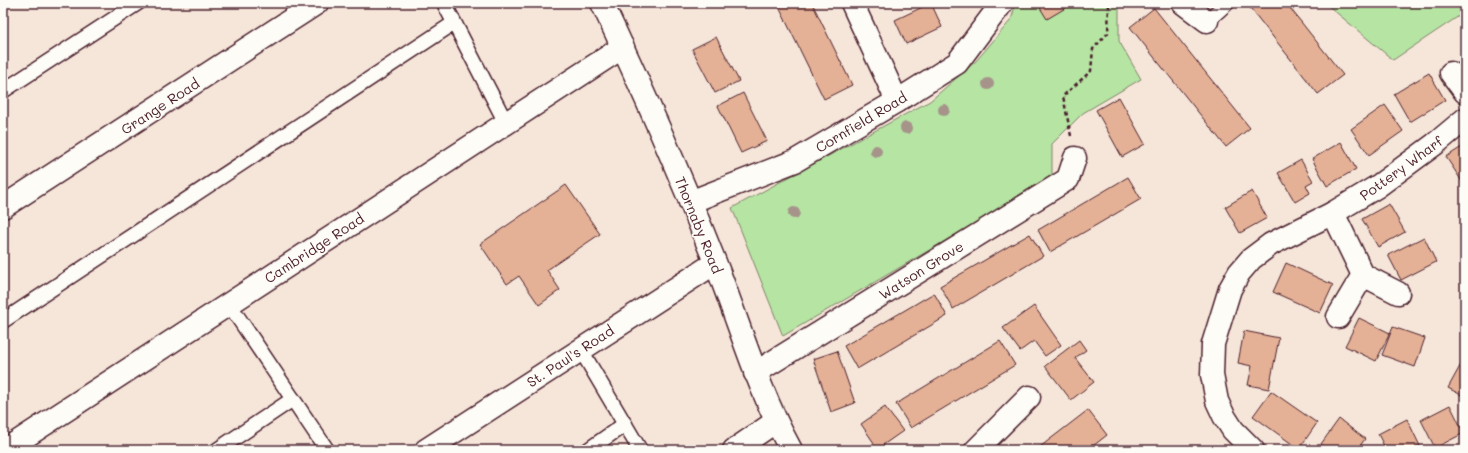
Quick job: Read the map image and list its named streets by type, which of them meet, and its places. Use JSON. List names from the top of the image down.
{
  "streets": {
    "street": [
      "Grange Road",
      "Cornfield Road",
      "Pottery Wharf",
      "Thornaby Road",
      "Cambridge Road",
      "Watson Grove",
      "St. Paul's Road"
    ]
  },
  "crossings": [
    ["Cornfield Road", "Thornaby Road"],
    ["Thornaby Road", "Cambridge Road"],
    ["Thornaby Road", "Watson Grove"],
    ["Thornaby Road", "St. Paul's Road"]
  ]
}
